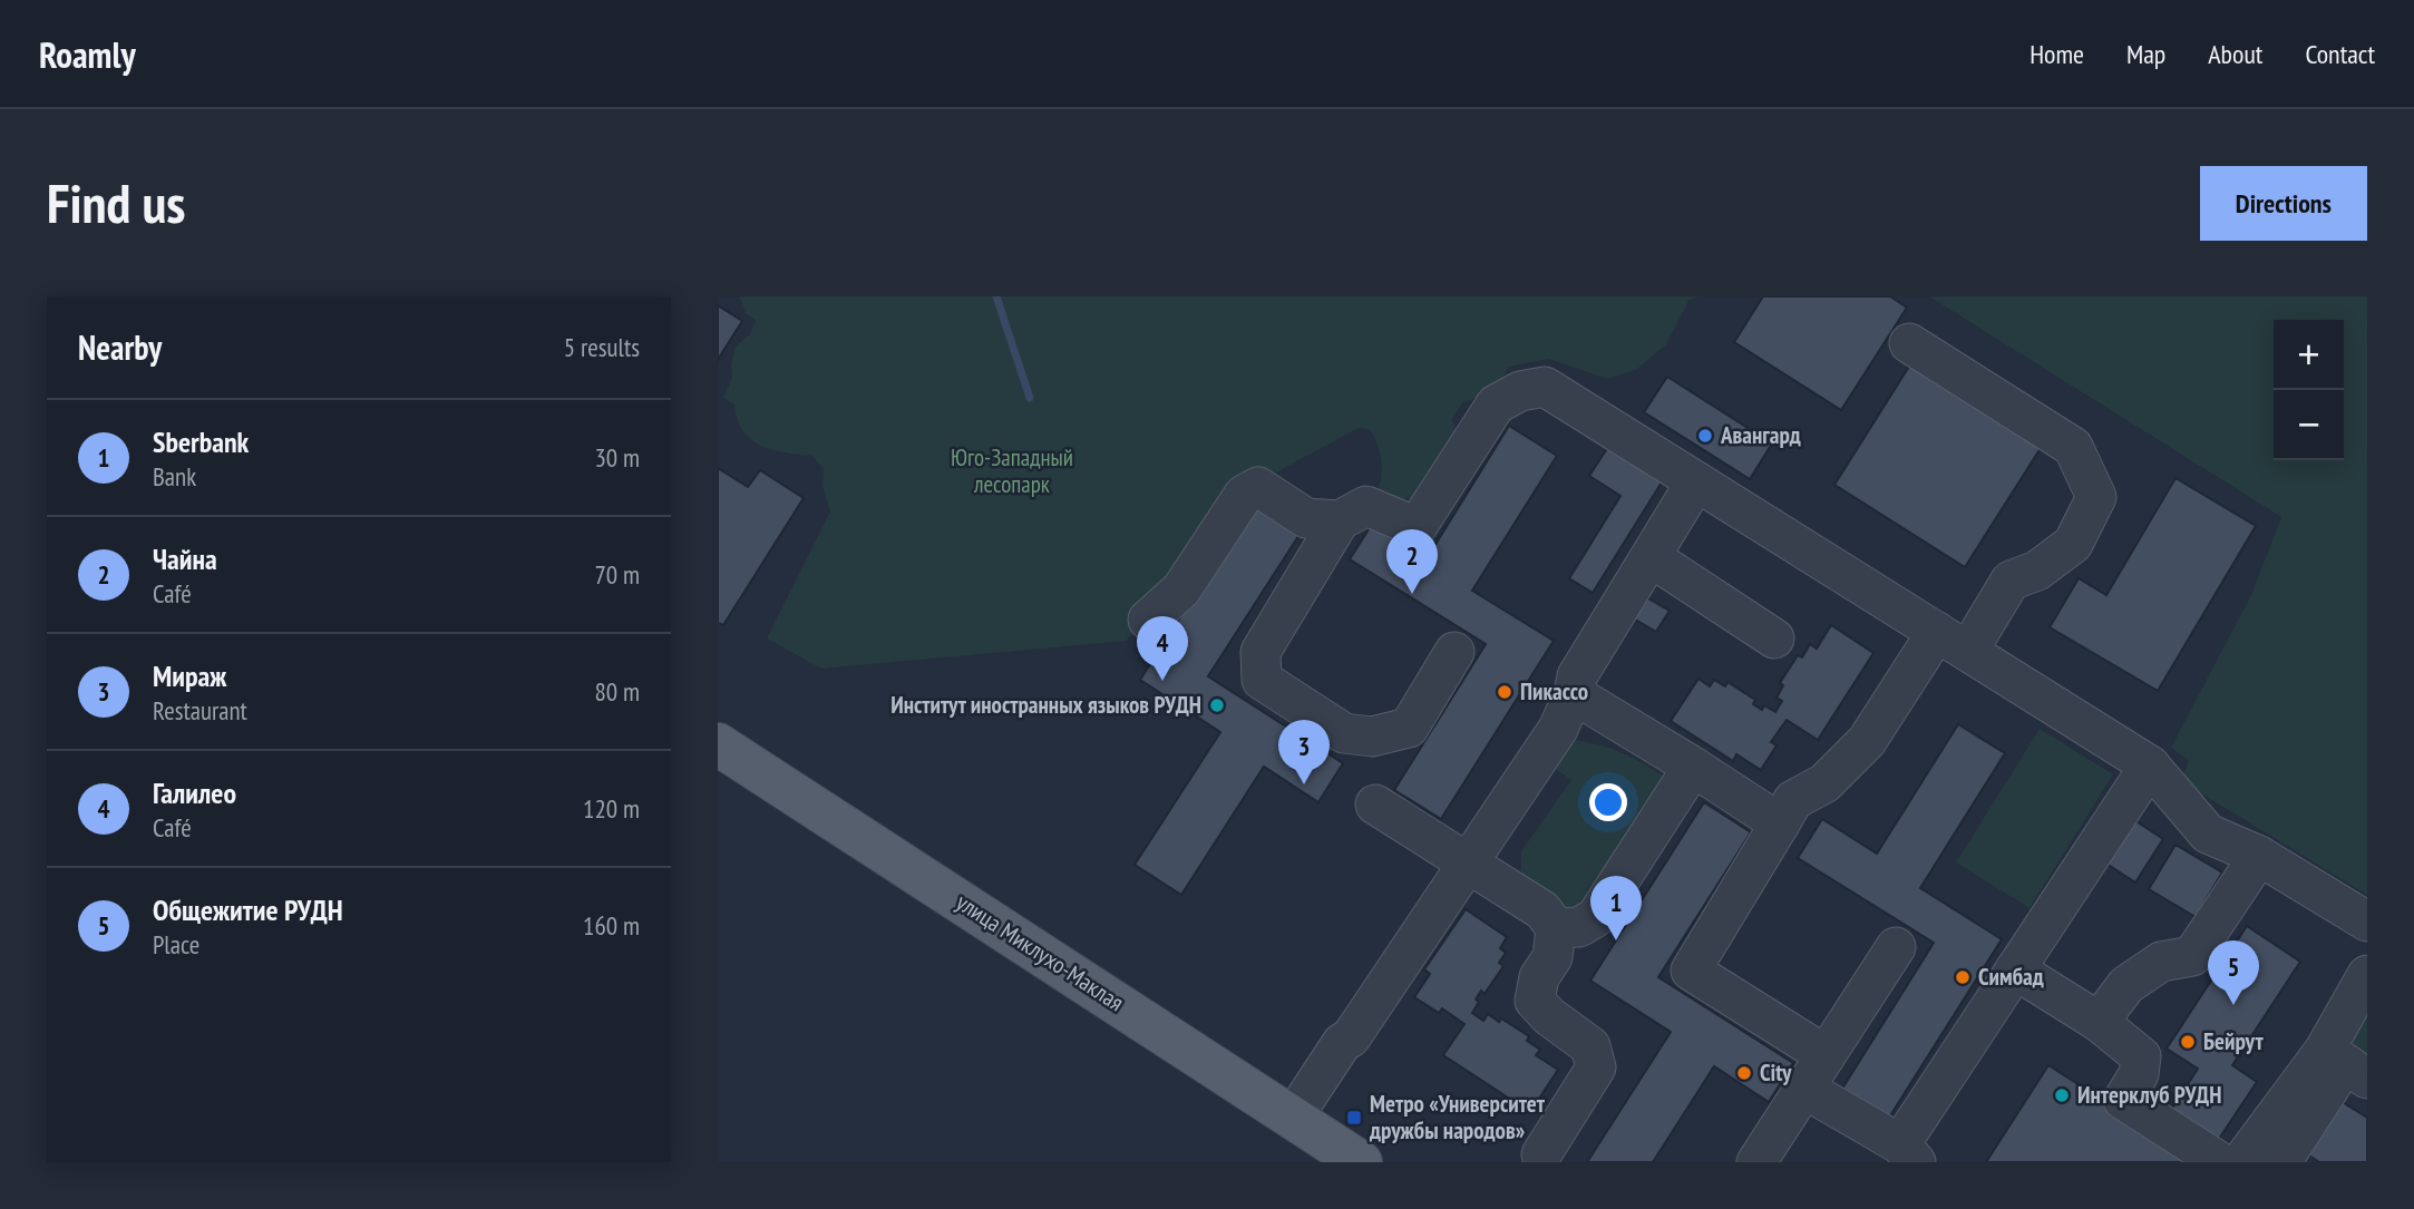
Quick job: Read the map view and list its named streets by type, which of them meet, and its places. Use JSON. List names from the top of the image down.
{
  "streets": {
    "main road": ["улица Миклухо-Маклая"]
  },
  "parks": ["Юго-Западный лесопарк"],
  "places": {
    "other": [
      "Авангард",
      "Пикассо",
      "Институт иностранных языков РУДН",
      "Симбад",
      "Бейрут",
      "City",
      "Интерклуб РУДН"
    ],
    "transit": ["Метро «Университет дружбы народов»"]
  },
  "page": {
    "header": "Roamly",
    "nav": [
      "Home",
      "Map",
      "About",
      "Contact"
    ],
    "buttons": "Directions",
    "title": "Find us",
    "heading": ["Nearby", "5 results"],
    "map_buttons": ["+", "−"],
    "list": [
      {
        "mark": "1",
        "name": "Sberbank",
        "note": "Bank",
        "value": "30 m"
      },
      {
        "mark": "2",
        "name": "Чайна",
        "note": "Café",
        "value": "70 m"
      },
      {
        "mark": "3",
        "name": "Мираж",
        "note": "Restaurant",
        "value": "80 m"
      },
      {
        "mark": "4",
        "name": "Галилео",
        "note": "Café",
        "value": "120 m"
      },
      {
        "mark": "5",
        "name": "Общежитие РУДН",
        "note": "Place",
        "value": "160 m"
      }
    ],
    "pins": [
      "2",
      "4",
      "3",
      "1",
      "5"
    ]
  }
}
